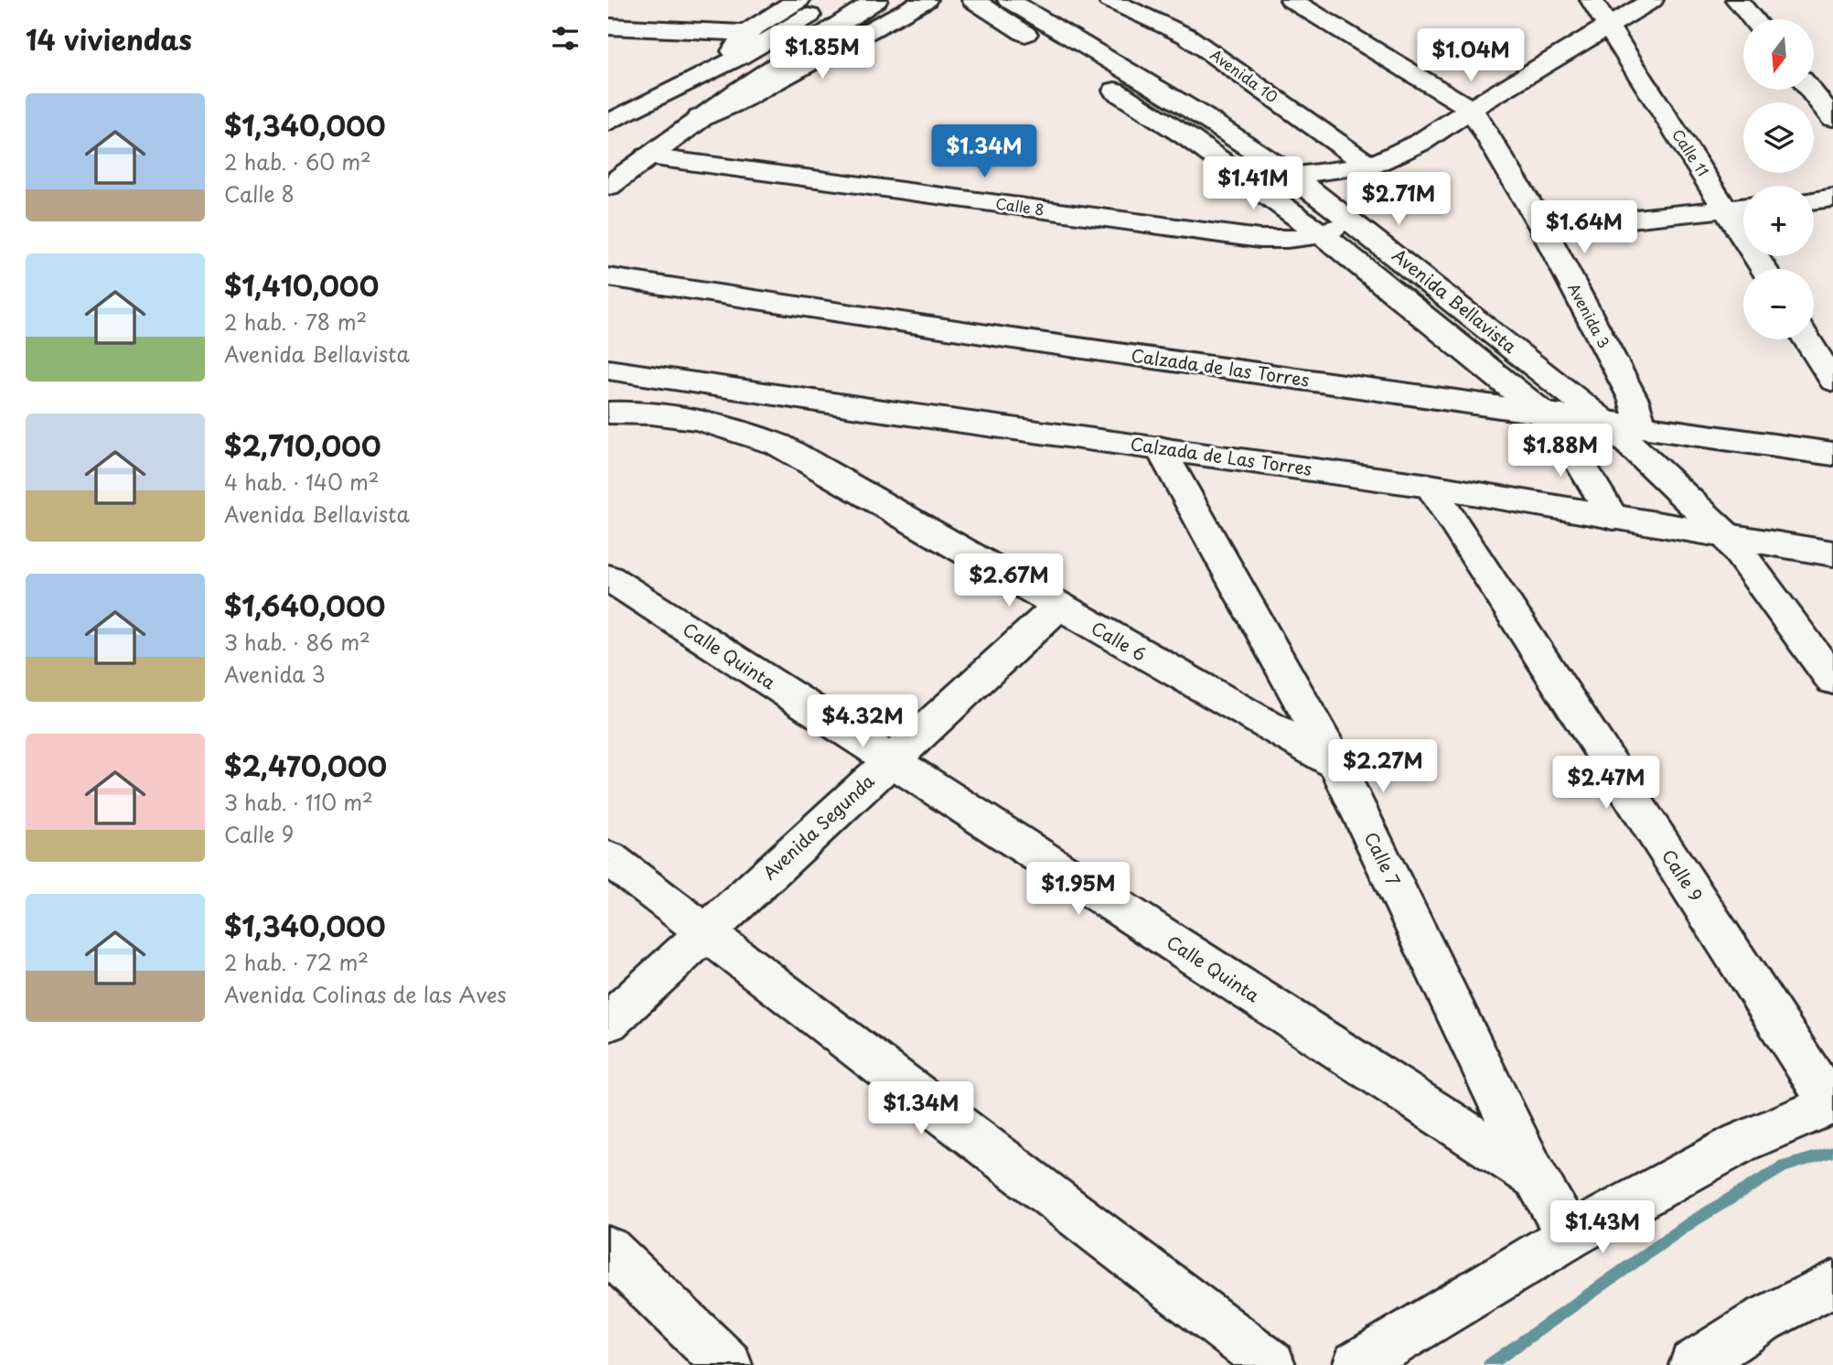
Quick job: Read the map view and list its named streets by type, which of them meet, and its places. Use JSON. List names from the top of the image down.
{
  "streets": {
    "street": [
      "Avenida 10",
      "Calle 11",
      "Calle 8",
      "Avenida Bellavista",
      "Avenida 3",
      "Calzada de las Torres",
      "Calzada de Las Torres",
      "Calle 6",
      "Calle Quinta",
      "Avenida Segunda",
      "Calle 7",
      "Calle 9"
    ]
  },
  "crossings": [
    ["Calle 8", "Avenida Bellavista"],
    ["Avenida Bellavista", "Calzada de las Torres"],
    ["Avenida Bellavista", "Calzada de Las Torres"],
    ["Avenida 3", "Calzada de las Torres"],
    ["Calzada de Las Torres", "Calle 7"],
    ["Calzada de Las Torres", "Calle 9"],
    ["Calle 6", "Avenida Segunda"],
    ["Calle 6", "Calle 7"],
    ["Calle Quinta", "Avenida Segunda"],
    ["Calle Quinta", "Calle 7"]
  ],
  "north": "bottom",
  "page": {
    "heading": "14 viviendas",
    "map_buttons": ["+", "−"],
    "price": [
      "$1.85M",
      "$1.04M",
      "$1.34M",
      "$1.41M",
      "$2.71M",
      "$1.64M",
      "$1.88M",
      "$2.67M",
      "$4.32M",
      "$2.27M",
      "$2.47M",
      "$1.95M",
      "$1.34M",
      "$1.43M"
    ],
    "list": [
      {
        "name": "$1,340,000",
        "note": "2 hab. · 60 m² · Calle 8"
      },
      {
        "name": "$1,410,000",
        "note": "2 hab. · 78 m² · Avenida Bellavista"
      },
      {
        "name": "$2,710,000",
        "note": "4 hab. · 140 m² · Avenida Bellavista"
      },
      {
        "name": "$1,640,000",
        "note": "3 hab. · 86 m² · Avenida 3"
      },
      {
        "name": "$2,470,000",
        "note": "3 hab. · 110 m² · Calle 9"
      },
      {
        "name": "$1,340,000",
        "note": "2 hab. · 72 m² · Avenida Colinas de las Aves"
      }
    ]
  }
}
